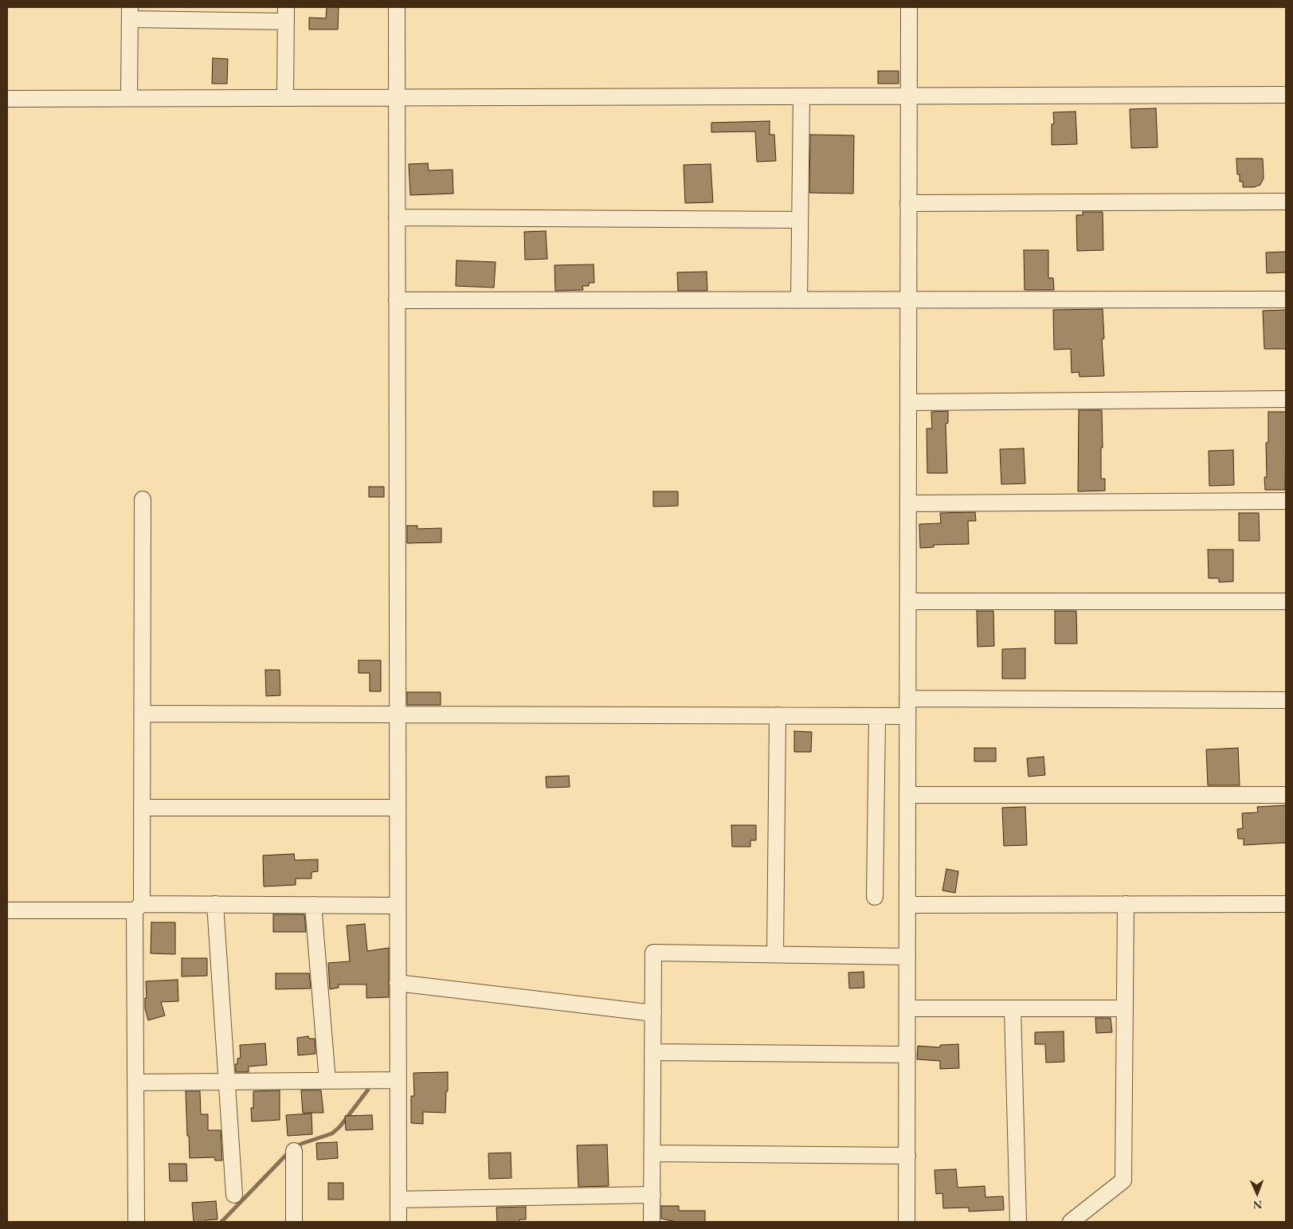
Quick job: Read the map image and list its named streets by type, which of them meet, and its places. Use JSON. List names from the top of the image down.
{
  "north": "bottom"
}
